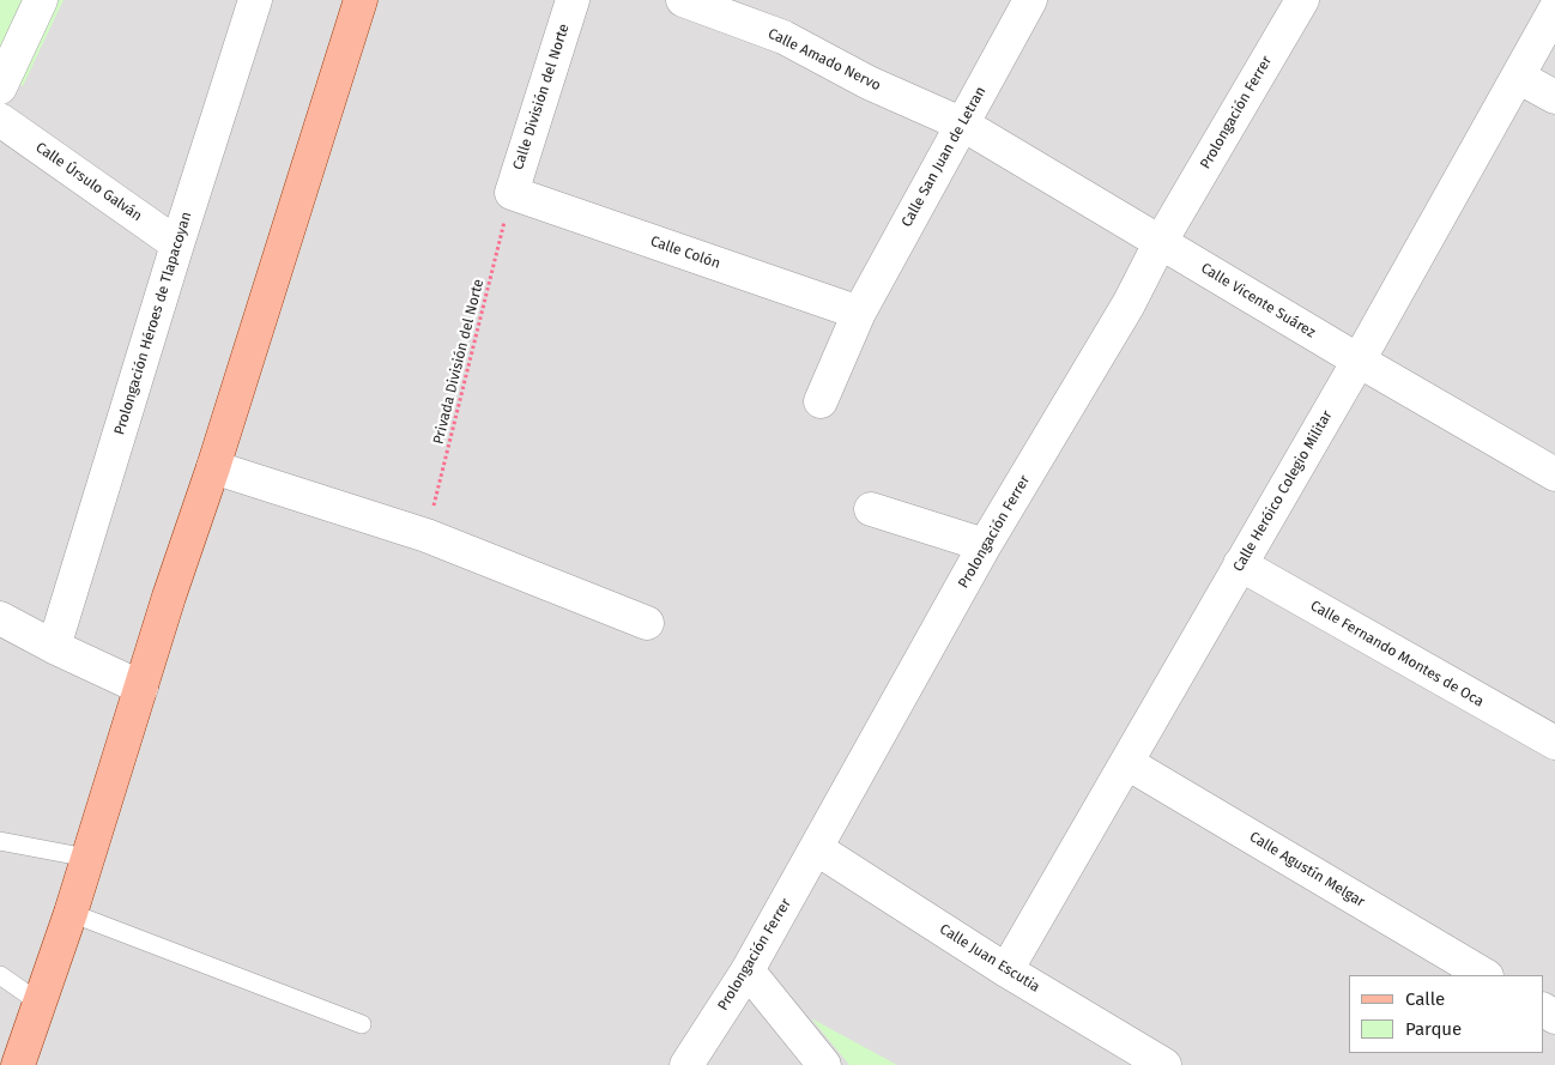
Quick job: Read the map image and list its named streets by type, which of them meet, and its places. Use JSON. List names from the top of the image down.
{
  "streets": {
    "street": [
      "Calle Amado Nervo",
      "Calle División del Norte",
      "Prolongación Ferrer",
      "Calle San Juan de Letran",
      "Calle Úrsulo Galván",
      "Calle Colón",
      "Calle Vicente Suárez",
      "Prolongación Héroes de Tlapacoyan",
      "Calle Heróico Colegio Militar",
      "Calle Fernando Montes de Oca",
      "Calle Agustín Melgar",
      "Calle Juan Escutia"
    ],
    "path": ["Privada División del Norte"]
  },
  "crossings": [
    ["Calle Amado Nervo", "Calle San Juan de Letran"],
    ["Calle Amado Nervo", "Calle Vicente Suárez"],
    ["Calle División del Norte", "Calle Colón"],
    ["Calle División del Norte", "Privada División del Norte"],
    ["Prolongación Ferrer", "Calle Vicente Suárez"],
    ["Prolongación Ferrer", "Calle Juan Escutia"],
    ["Calle San Juan de Letran", "Calle Colón"],
    ["Calle San Juan de Letran", "Calle Vicente Suárez"],
    ["Calle Úrsulo Galván", "Prolongación Héroes de Tlapacoyan"],
    ["Calle Colón", "Privada División del Norte"],
    ["Calle Vicente Suárez", "Calle Heróico Colegio Militar"],
    ["Calle Heróico Colegio Militar", "Calle Fernando Montes de Oca"],
    ["Calle Heróico Colegio Militar", "Calle Agustín Melgar"],
    ["Calle Heróico Colegio Militar", "Calle Juan Escutia"]
  ],
  "legend": ["Calle", "Parque"]
}
